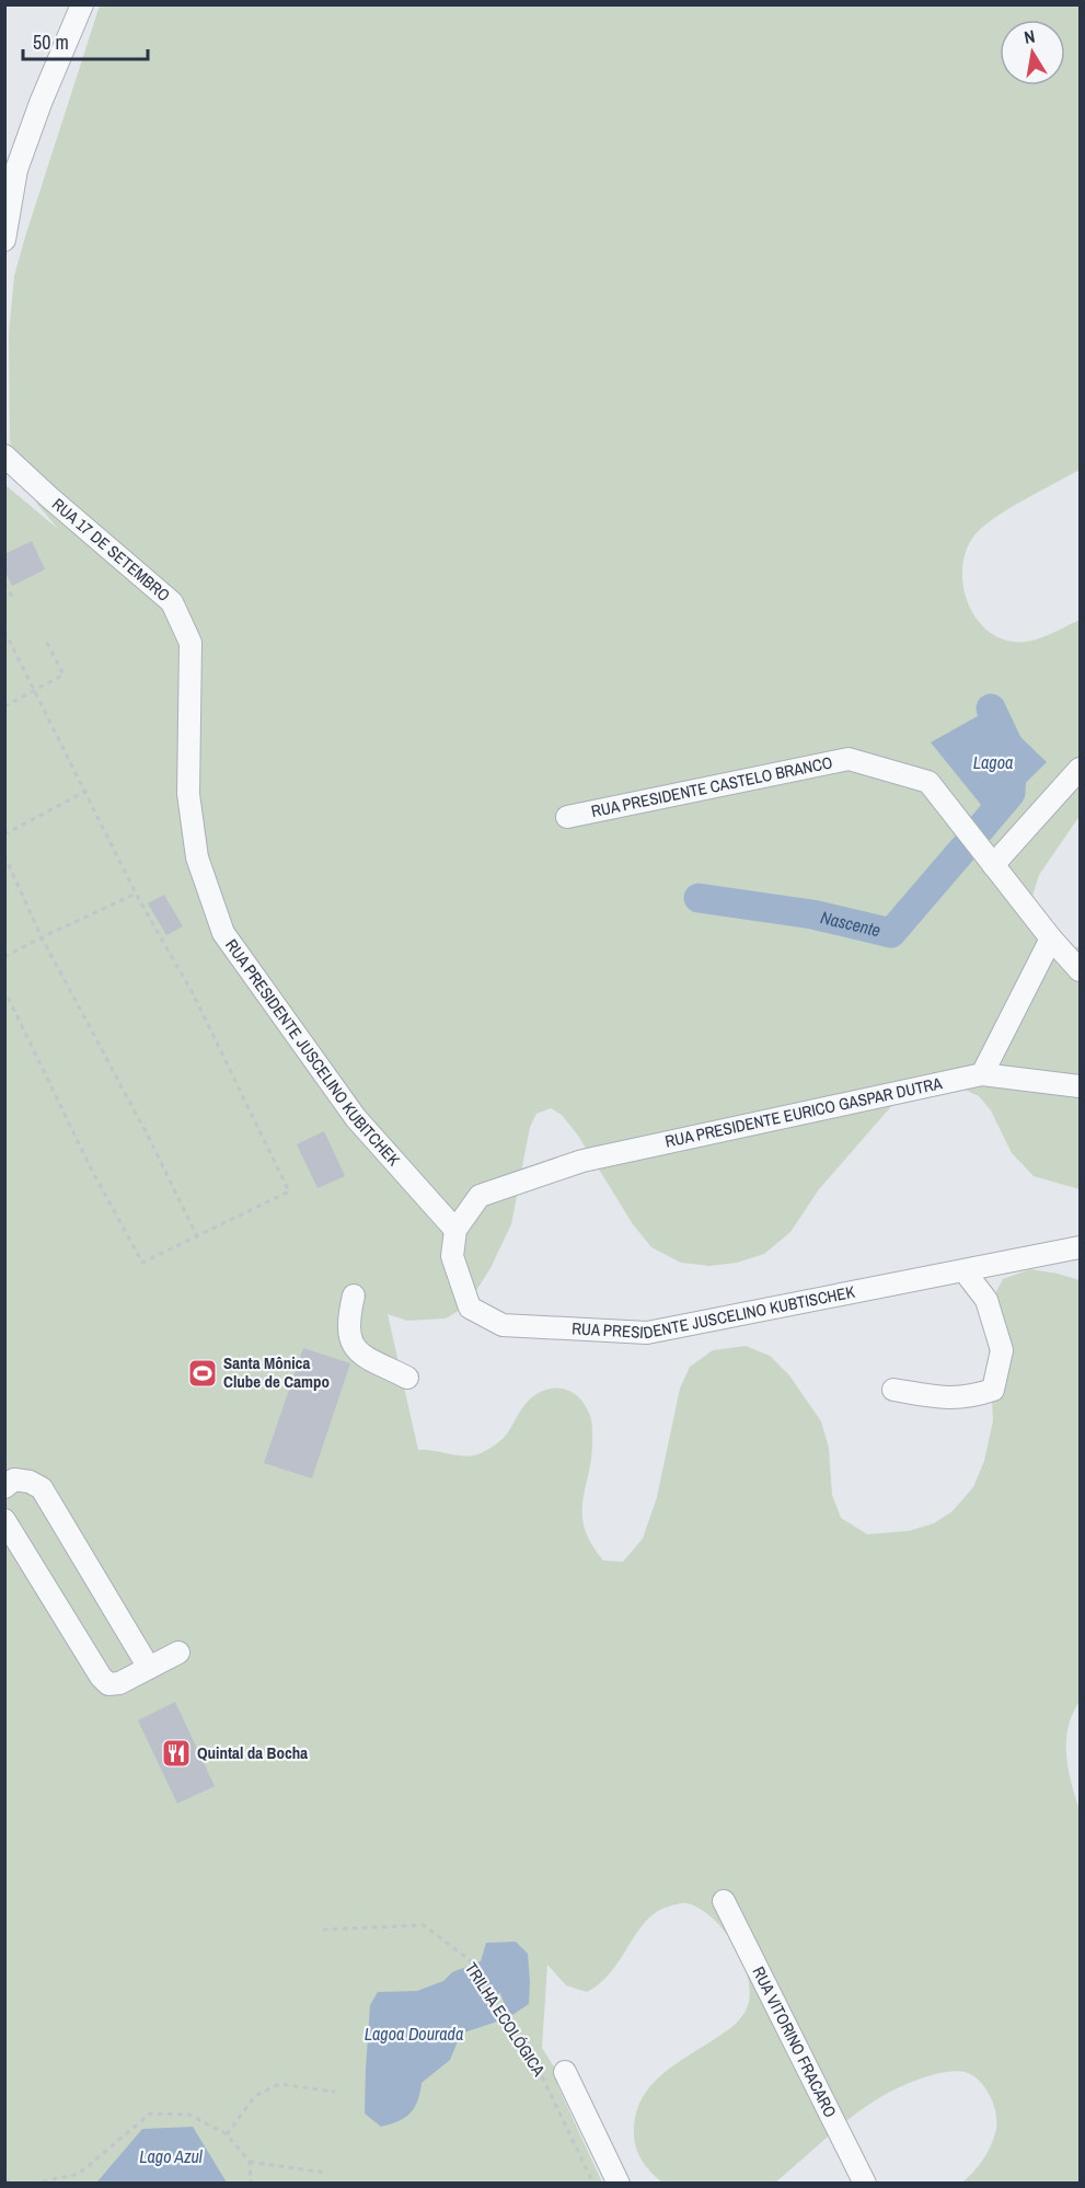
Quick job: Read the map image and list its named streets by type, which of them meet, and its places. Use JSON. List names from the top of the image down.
{
  "streets": {
    "street": [
      "RUA 17 DE SETEMBRO",
      "RUA PRESIDENTE CASTELO BRANCO",
      "RUA PRESIDENTE JUSCELINO KUBITCHEK",
      "RUA PRESIDENTE EURICO GASPAR DUTRA",
      "RUA PRESIDENTE JUSCELINO KUBTISCHEK",
      "RUA VITORINO FRACARO"
    ],
    "path": ["TRILHA ECOLÓGICA"]
  },
  "crossings": [
    ["RUA 17 DE SETEMBRO", "RUA PRESIDENTE JUSCELINO KUBITCHEK"],
    ["RUA PRESIDENTE JUSCELINO KUBITCHEK", "RUA PRESIDENTE EURICO GASPAR DUTRA"],
    ["RUA PRESIDENTE JUSCELINO KUBITCHEK", "RUA PRESIDENTE JUSCELINO KUBTISCHEK"],
    ["RUA PRESIDENTE EURICO GASPAR DUTRA", "RUA PRESIDENTE JUSCELINO KUBTISCHEK"]
  ],
  "water": [
    "Lagoa",
    "Nascente",
    "Lagoa Dourada",
    "Lago Azul"
  ],
  "places": {
    "sports": ["Santa Mônica Clube de Campo"],
    "restaurant": ["Quintal da Bocha"]
  },
  "scale_bar": "50 m",
  "north": "top"
}
